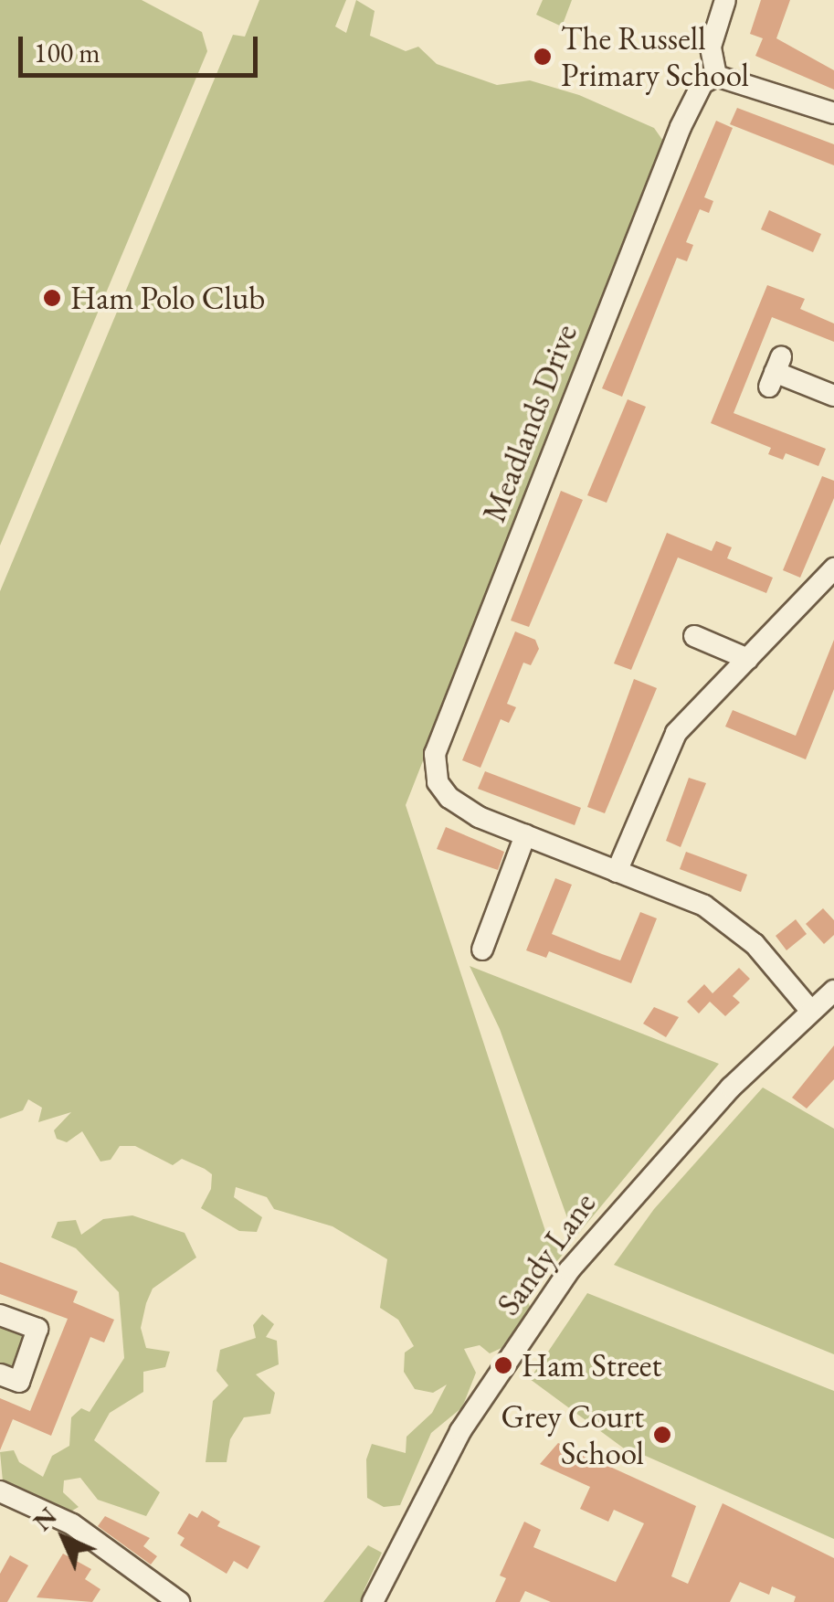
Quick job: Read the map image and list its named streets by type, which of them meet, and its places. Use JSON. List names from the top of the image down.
{
  "streets": {
    "street": ["Meadlands Drive", "Sandy Lane"]
  },
  "crossings": [
    ["Meadlands Drive", "Sandy Lane"]
  ],
  "places": [
    "The Russell Primary School",
    "Ham Polo Club",
    "Ham Street",
    "Grey Court School"
  ],
  "scale_bar": "100 m",
  "north": "top left"
}
